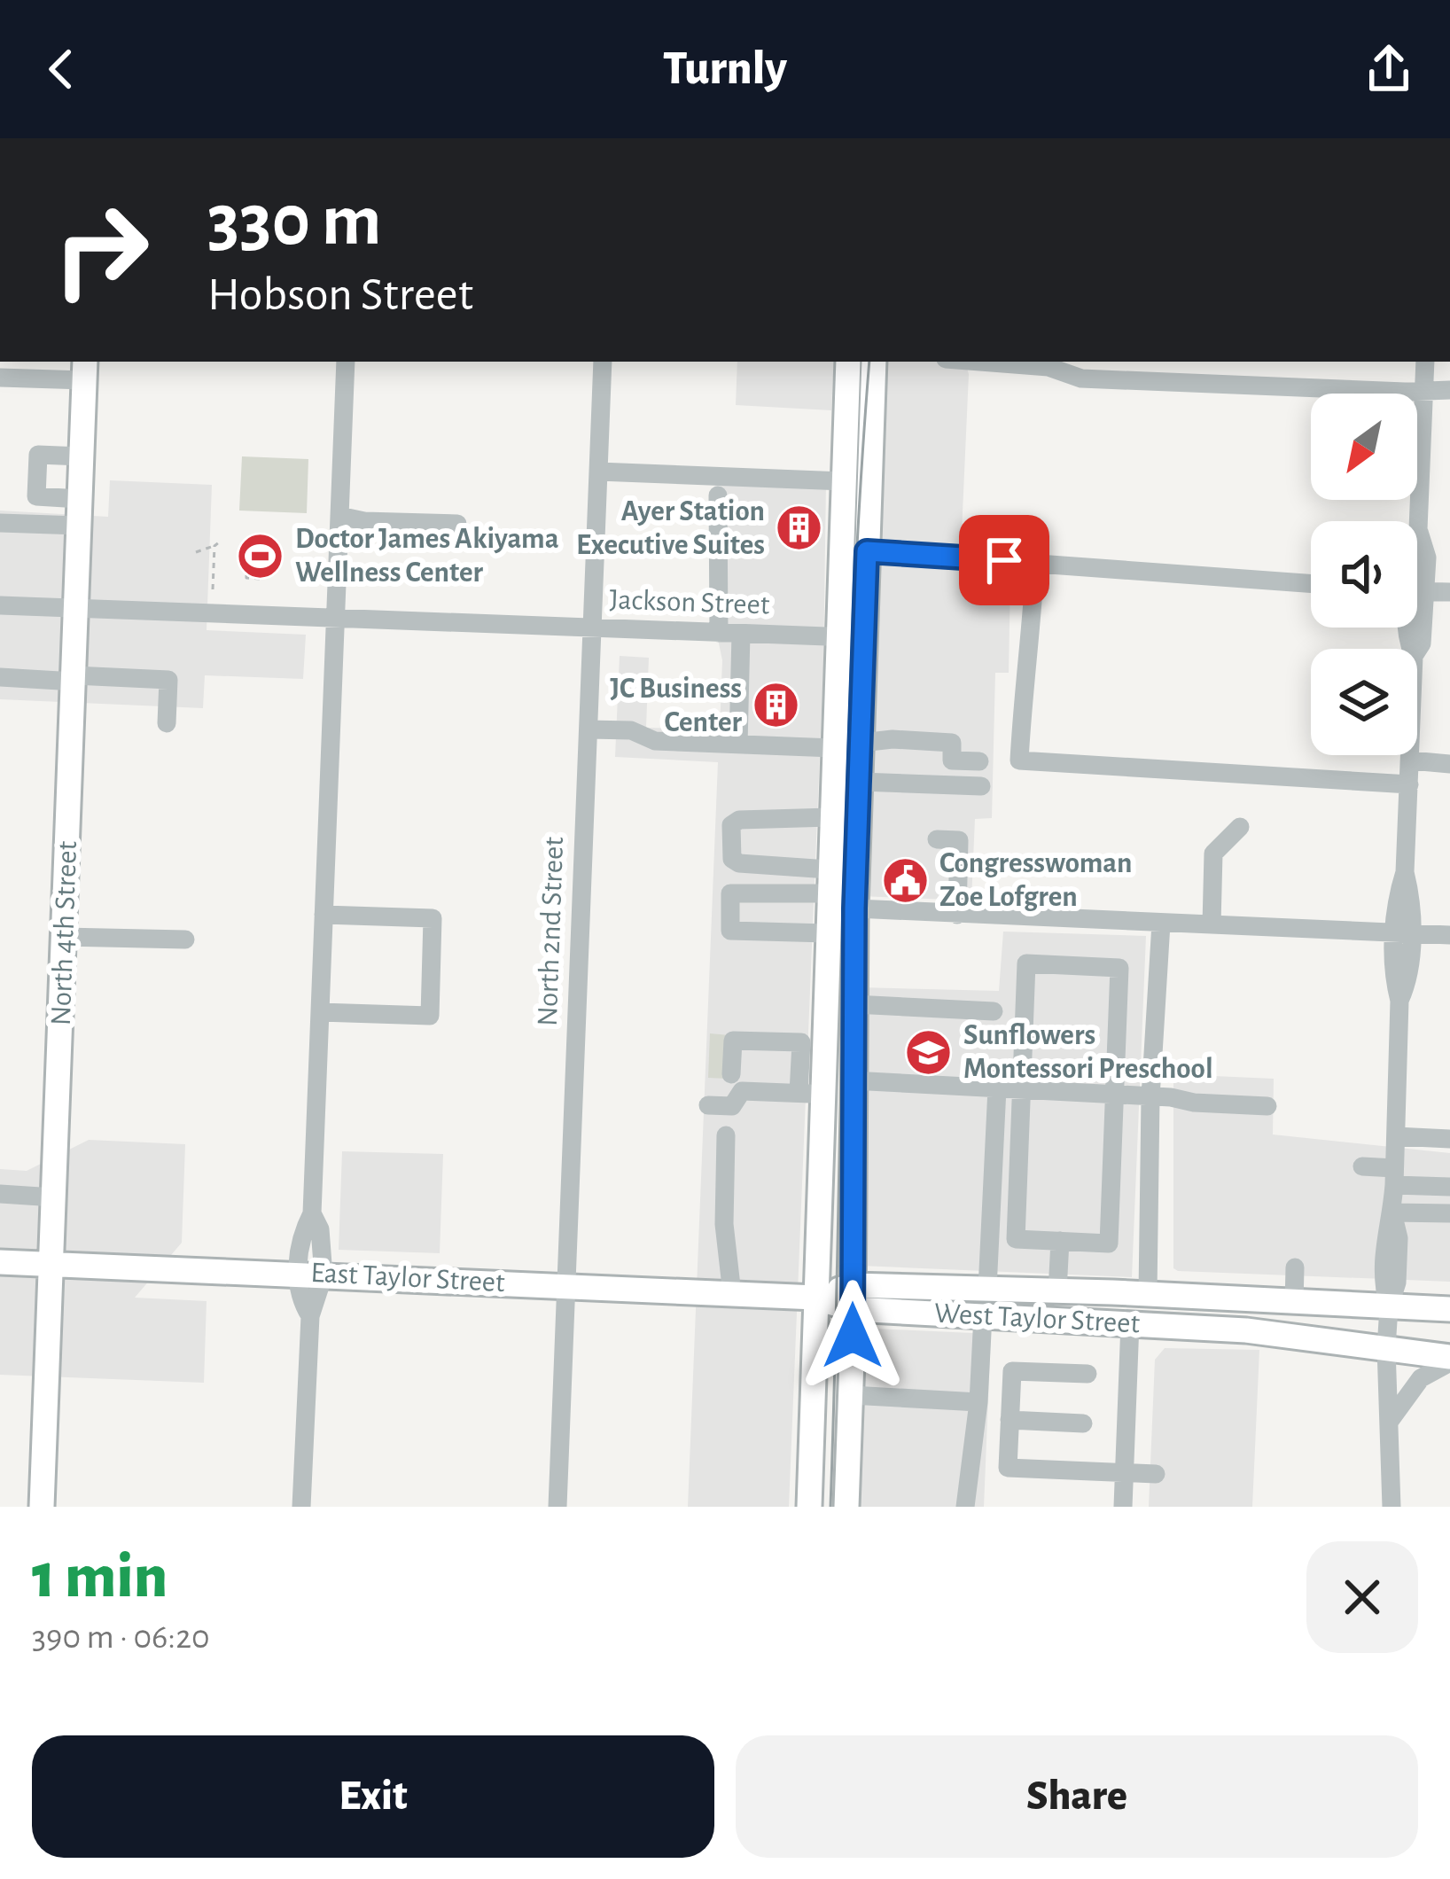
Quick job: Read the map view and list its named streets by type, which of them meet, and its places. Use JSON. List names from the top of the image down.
{
  "streets": {
    "main road": ["North 4th Street", "East Taylor Street", "West Taylor Street"],
    "street": ["Jackson Street", "North 2nd Street"]
  },
  "crossings": [
    ["Jackson Street", "North 2nd Street"],
    ["Jackson Street", "North 4th Street"],
    ["North 2nd Street", "East Taylor Street"],
    ["North 4th Street", "East Taylor Street"],
    ["East Taylor Street", "West Taylor Street"]
  ],
  "places": {
    "building": ["Ayer Station Executive Suites", "JC Business Center"],
    "sports": ["Doctor James Akiyama Wellness Center"],
    "public building": ["Congresswoman Zoe Lofgren"],
    "school or university": ["Sunflowers Montessori Preschool"]
  },
  "north": "bottom left",
  "page": {
    "header": "Turnly",
    "turn": ["330 m", "Hobson Street"],
    "heading": ["1 min", "390 m · 06:20"],
    "buttons": ["Exit", "Share"]
  }
}
